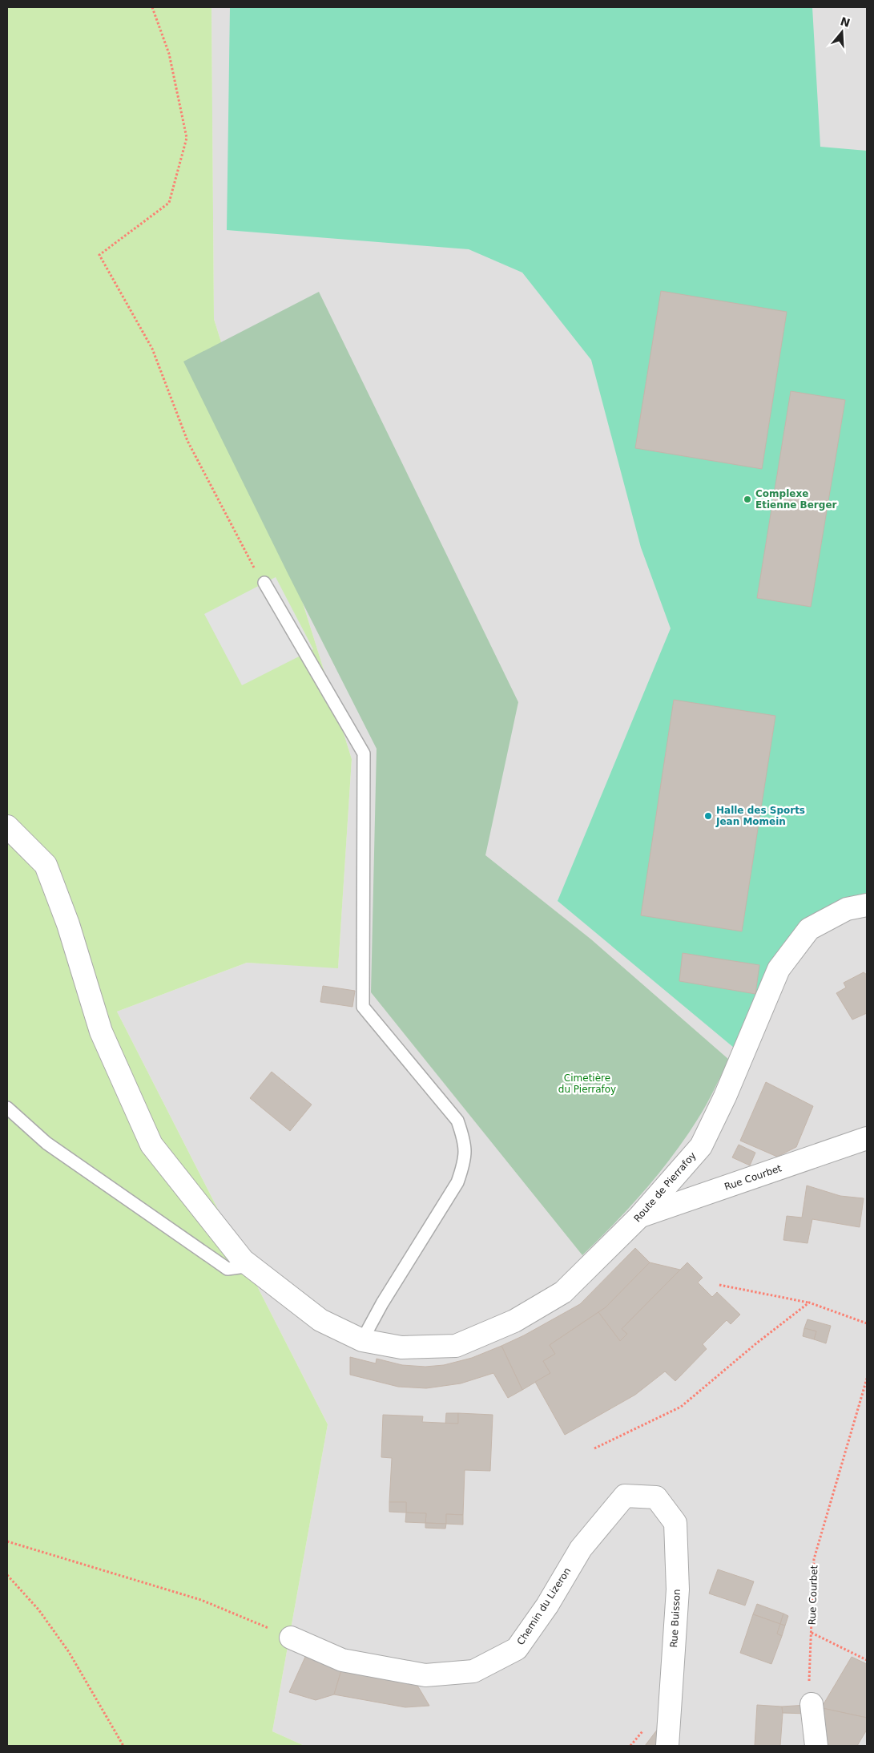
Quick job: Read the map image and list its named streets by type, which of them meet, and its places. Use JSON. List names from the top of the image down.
{
  "streets": {
    "street": [
      "Rue Courbet",
      "Route de Pierrafoy",
      "Chemin du Lizeron",
      "Rue Buisson"
    ]
  },
  "crossings": [
    ["Rue Courbet", "Route de Pierrafoy"],
    ["Chemin du Lizeron", "Rue Buisson"]
  ],
  "parks": ["Cimetière du Pierrafoy"],
  "places": ["Complexe Etienne Berger", "Halle des Sports Jean Momein"],
  "north": "top"
}
